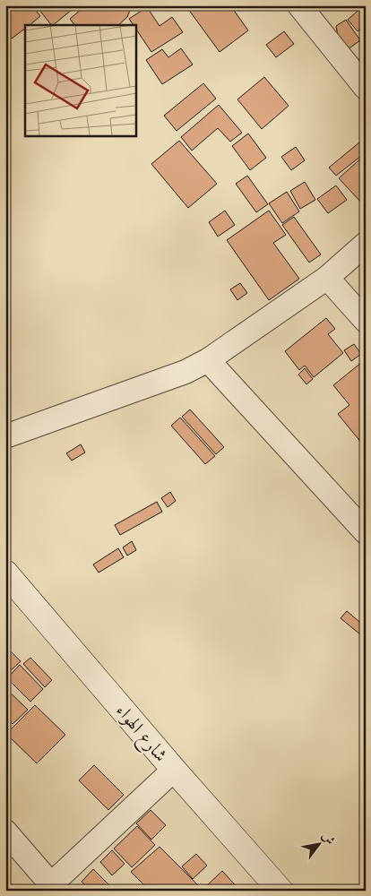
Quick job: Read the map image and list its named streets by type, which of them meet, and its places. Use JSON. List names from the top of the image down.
{
  "streets": {
    "street": ["شارع الهواء"]
  },
  "north": "top right"
}
